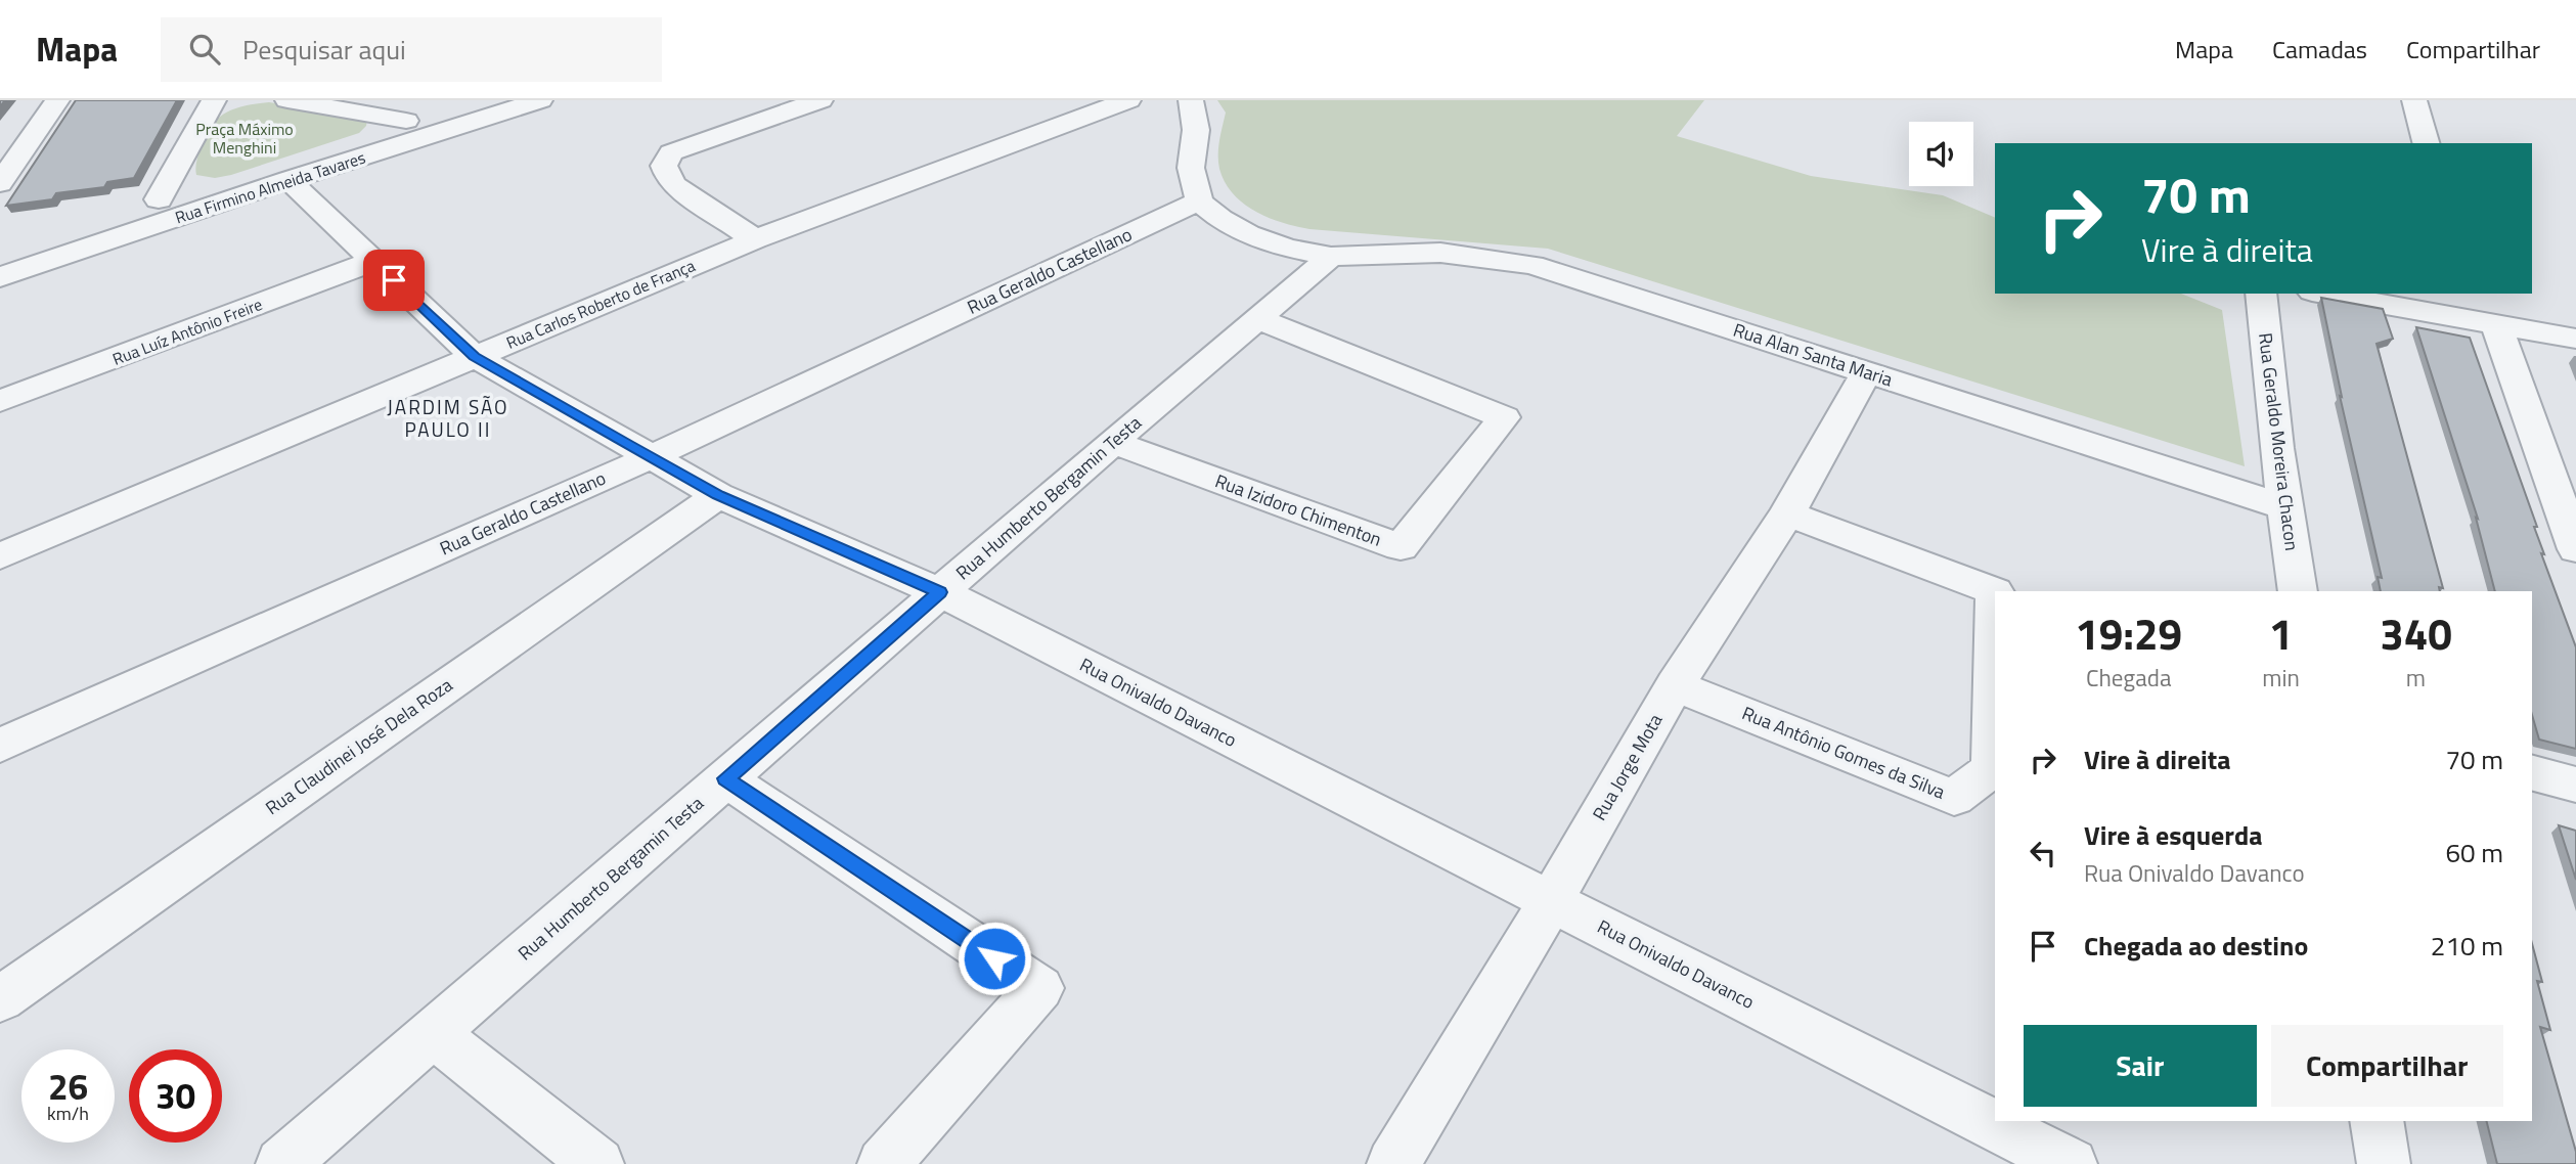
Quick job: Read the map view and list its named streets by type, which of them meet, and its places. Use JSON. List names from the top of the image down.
{
  "streets": {
    "street": [
      "Rua Firmino Almeida Tavares",
      "Rua Geraldo Castellano",
      "Rua Carlos Roberto de França",
      "Rua Luíz Antônio Freire",
      "Rua Alan Santa Maria",
      "Rua Geraldo Moreira Chacon",
      "Rua Humberto Bergamin Testa",
      "Rua Izidoro Chimenton",
      "Rua Onivaldo Davanco",
      "Rua Claudinei José Dela Roza",
      "Rua Antônio Gomes da Silva",
      "Rua Jorge Mota"
    ]
  },
  "crossings": [
    ["Rua Firmino Almeida Tavares", "Rua Onivaldo Davanco"],
    ["Rua Geraldo Castellano", "Rua Alan Santa Maria"],
    ["Rua Geraldo Castellano", "Rua Onivaldo Davanco"],
    ["Rua Carlos Roberto de França", "Rua Onivaldo Davanco"],
    ["Rua Luíz Antônio Freire", "Rua Onivaldo Davanco"],
    ["Rua Alan Santa Maria", "Rua Geraldo Moreira Chacon"],
    ["Rua Alan Santa Maria", "Rua Humberto Bergamin Testa"],
    ["Rua Alan Santa Maria", "Rua Jorge Mota"],
    ["Rua Humberto Bergamin Testa", "Rua Izidoro Chimenton"],
    ["Rua Humberto Bergamin Testa", "Rua Onivaldo Davanco"],
    ["Rua Onivaldo Davanco", "Rua Claudinei José Dela Roza"],
    ["Rua Onivaldo Davanco", "Rua Jorge Mota"],
    ["Rua Antônio Gomes da Silva", "Rua Jorge Mota"]
  ],
  "districts": ["JARDIM SÃO PAULO II"],
  "parks": ["Praça Máximo Menghini"],
  "page": {
    "header": "Mapa",
    "search": "Pesquisar aqui",
    "nav": ["Mapa", "Camadas", "Compartilhar"],
    "turn": ["70 m", "Vire à direita"],
    "eta": [
      "19:29",
      "Chegada",
      "1",
      "min",
      "340",
      "m"
    ],
    "list": [
      {
        "name": "Vire à direita",
        "value": "70 m"
      },
      {
        "name": "Vire à esquerda",
        "note": "Rua Onivaldo Davanco",
        "value": "60 m"
      },
      {
        "name": "Chegada ao destino",
        "value": "210 m"
      }
    ],
    "buttons": ["Sair", "Compartilhar"],
    "speed": "26 km/h",
    "limit": "30"
  }
}
